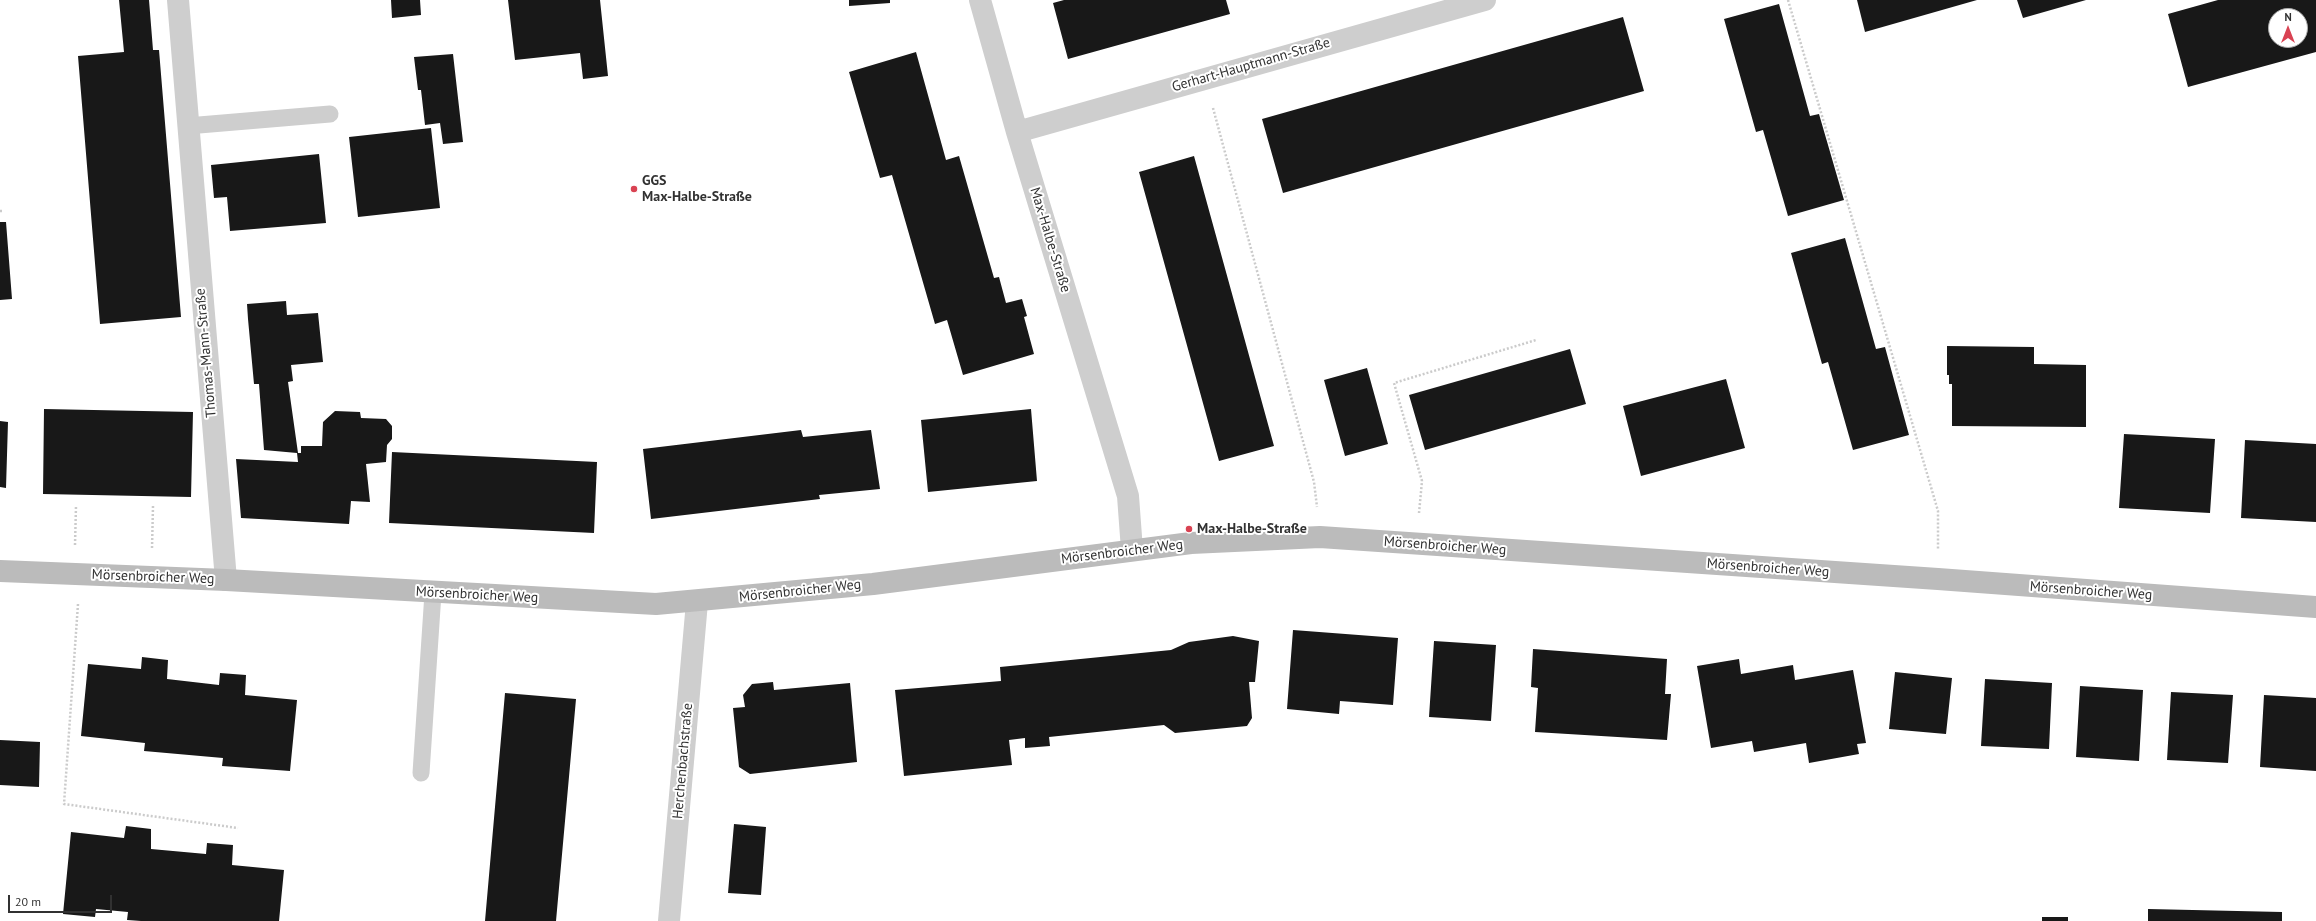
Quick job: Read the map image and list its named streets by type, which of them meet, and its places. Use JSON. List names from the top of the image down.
{
  "streets": {
    "street": [
      "Gerhart-Hauptmann-Straße",
      "Max-Halbe-Straße",
      "Thomas-Mann-Straße",
      "Mörsenbroicher Weg",
      "Herchenbachstraße"
    ]
  },
  "crossings": [
    ["Gerhart-Hauptmann-Straße", "Max-Halbe-Straße"],
    ["Max-Halbe-Straße", "Mörsenbroicher Weg"],
    ["Thomas-Mann-Straße", "Mörsenbroicher Weg"],
    ["Mörsenbroicher Weg", "Herchenbachstraße"]
  ],
  "places": ["GGS Max-Halbe-Straße", "Max-Halbe-Straße"],
  "scale_bar": "20 m",
  "north": "top"
}
